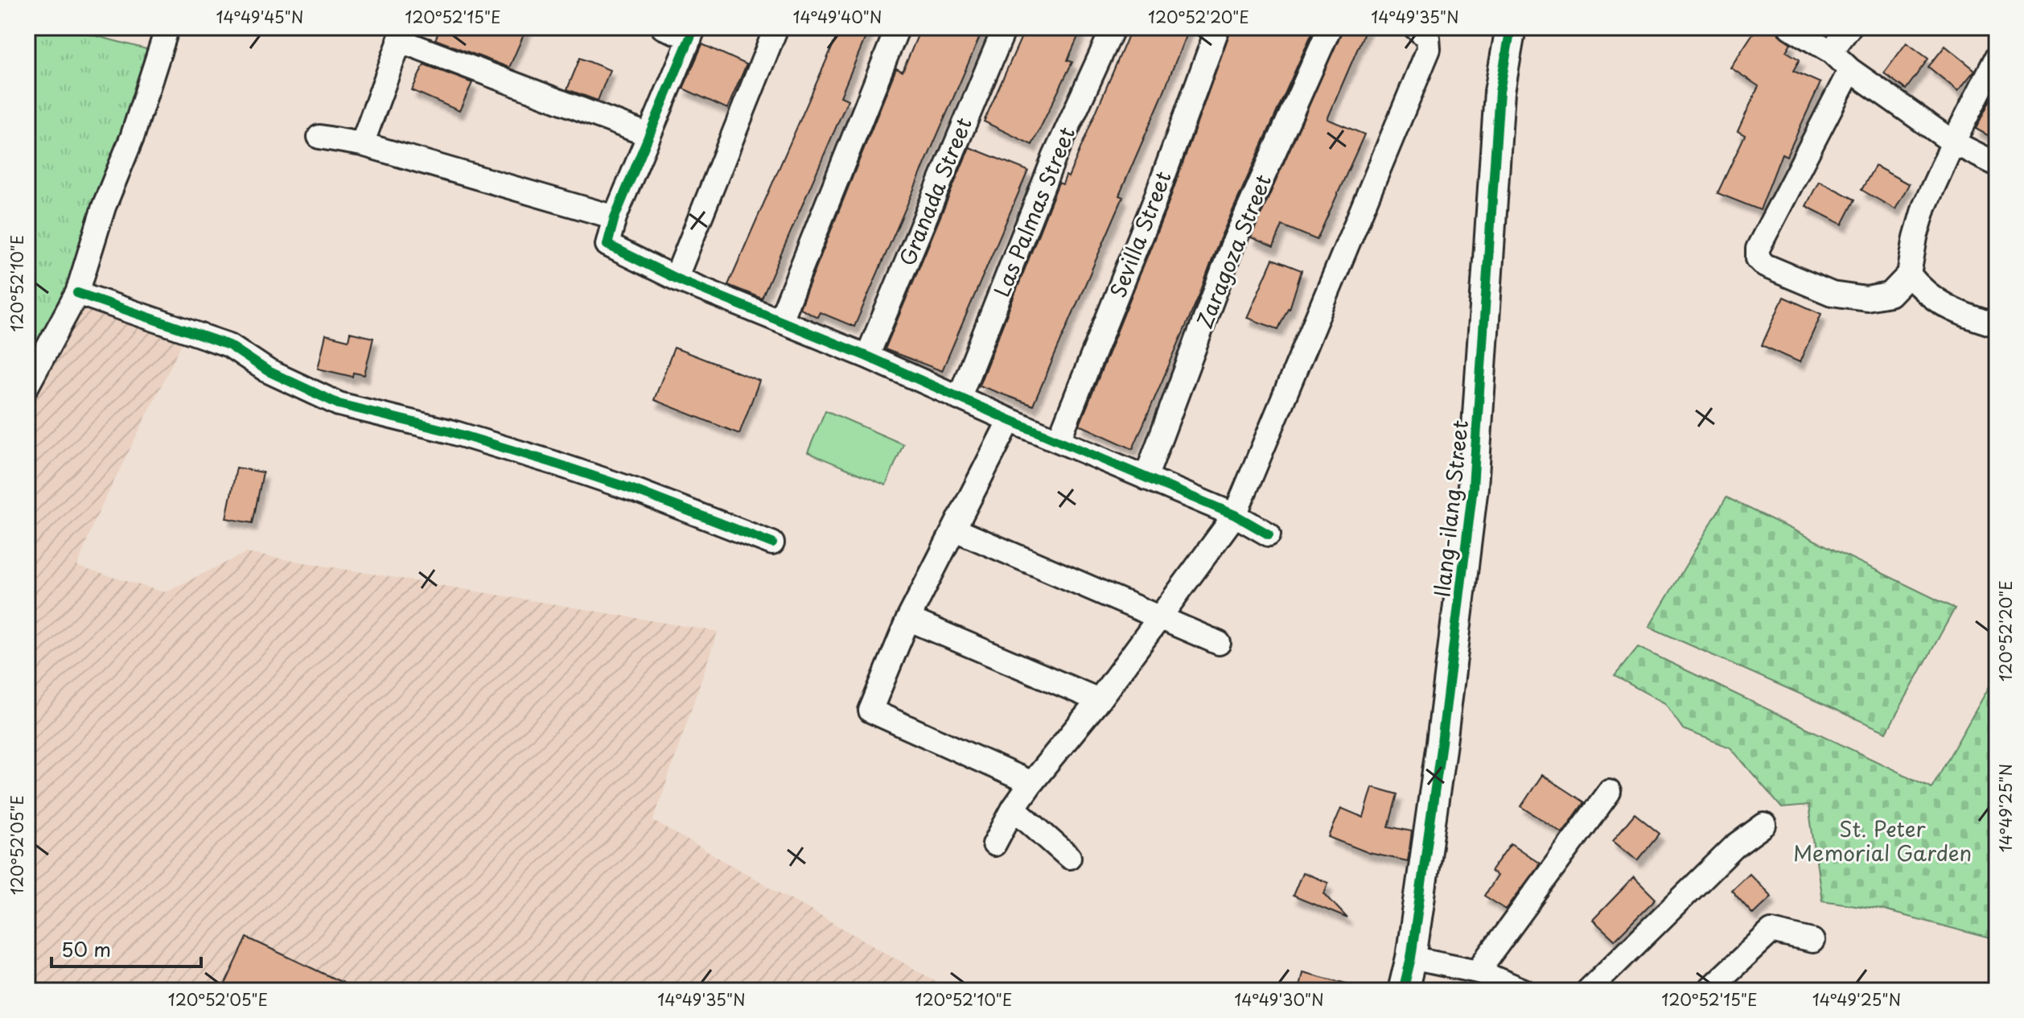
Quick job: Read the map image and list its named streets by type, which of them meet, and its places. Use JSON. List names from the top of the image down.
{
  "streets": {
    "street": [
      "Granada Street",
      "Las Palmas Street",
      "Sevilla Street",
      "Zaragoza Street",
      "Ilang-ilang Street"
    ]
  },
  "parks": ["St. Peter Memorial Garden"],
  "scale_bar": "50 m",
  "coordinates": [
    "14°49'45\"N",
    "120°52'15\"E",
    "14°49'40\"N",
    "120°52'20\"E",
    "14°49'35\"N",
    "120°52'10\"E",
    "14°49'25\"N",
    "120°52'05\"E",
    "14°49'30\"N"
  ]
}
